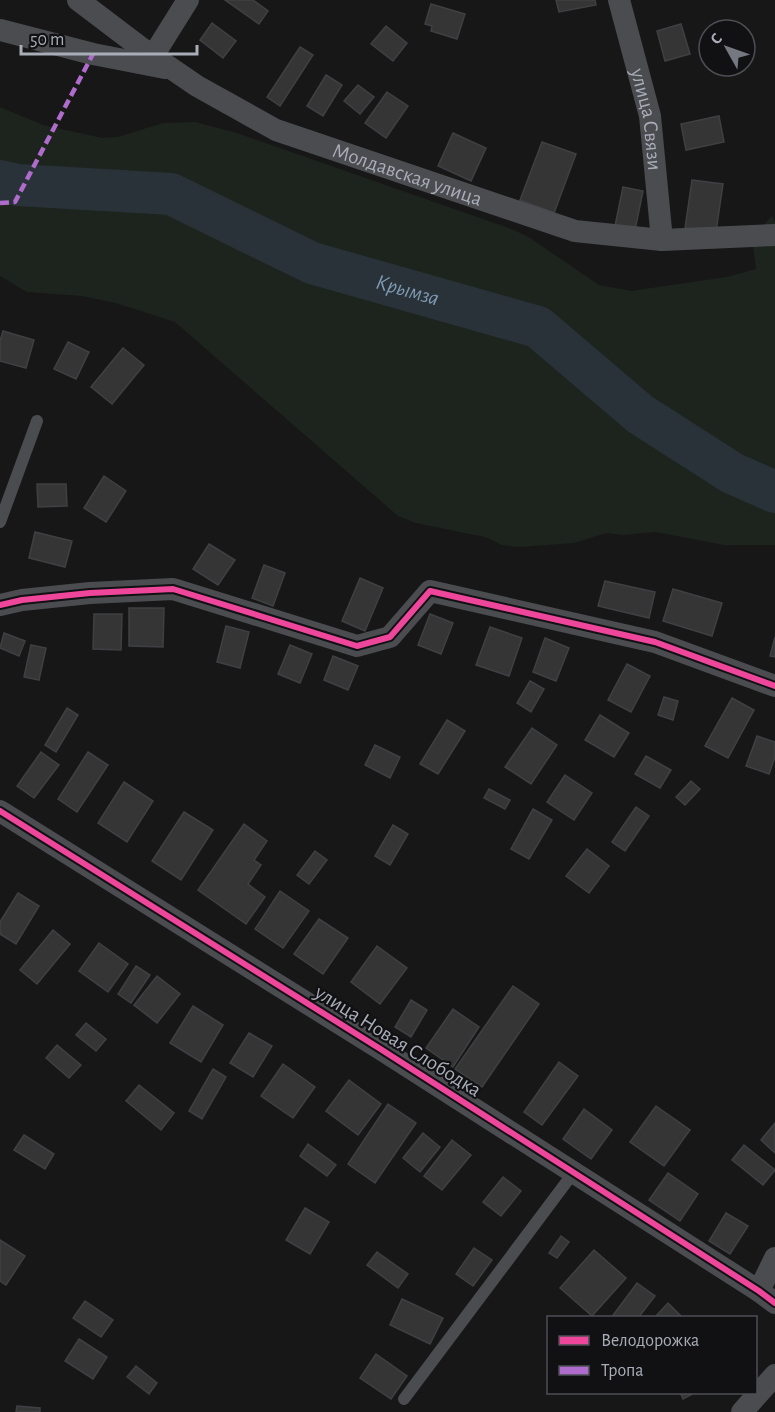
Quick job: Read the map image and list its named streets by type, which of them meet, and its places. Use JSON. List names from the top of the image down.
{
  "streets": {
    "street": ["улица Связи", "Молдавская улица", "улица Новая Слободка"]
  },
  "crossings": [
    ["улица Связи", "Молдавская улица"]
  ],
  "water": ["Крымза"],
  "legend": ["Велодорожка", "Тропа"],
  "scale_bar": "50 m",
  "north": "top left"
}
